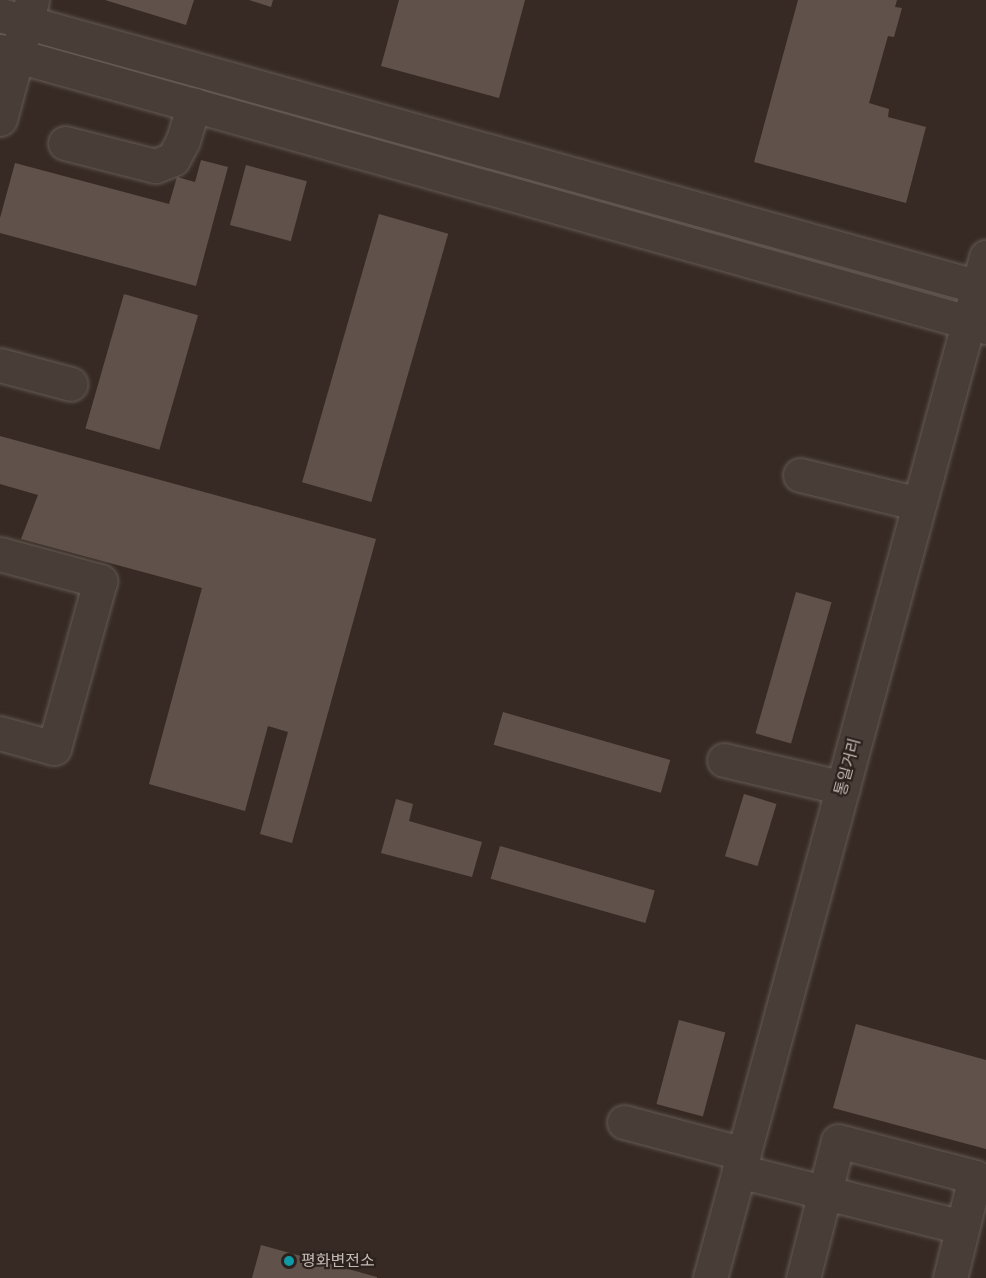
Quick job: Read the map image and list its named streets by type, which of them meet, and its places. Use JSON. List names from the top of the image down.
{
  "streets": {
    "street": ["통일거리"]
  },
  "places": ["평화변전소"]
}
